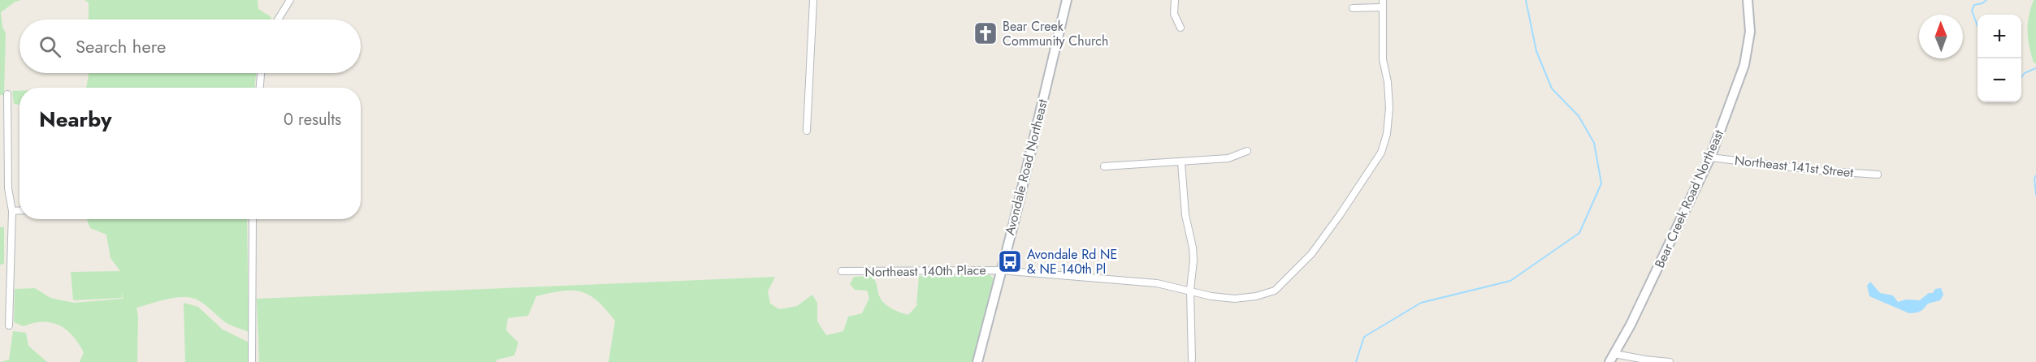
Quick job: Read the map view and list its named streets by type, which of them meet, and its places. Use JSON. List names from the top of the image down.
{
  "streets": {
    "street": [
      "Northeast 141st Street",
      "Avondale Road Northeast",
      "Bear Creek Road Northeast",
      "Northeast 140th Place"
    ]
  },
  "crossings": [
    ["Northeast 141st Street", "Bear Creek Road Northeast"],
    ["Avondale Road Northeast", "Northeast 140th Place"]
  ],
  "places": {
    "church": ["Bear Creek Community Church"],
    "bus stop": ["Avondale Rd NE & NE 140th Pl"]
  },
  "north": "top",
  "page": {
    "map_buttons": ["+", "−"],
    "search": "Search here",
    "heading": ["Nearby", "0 results"]
  }
}
